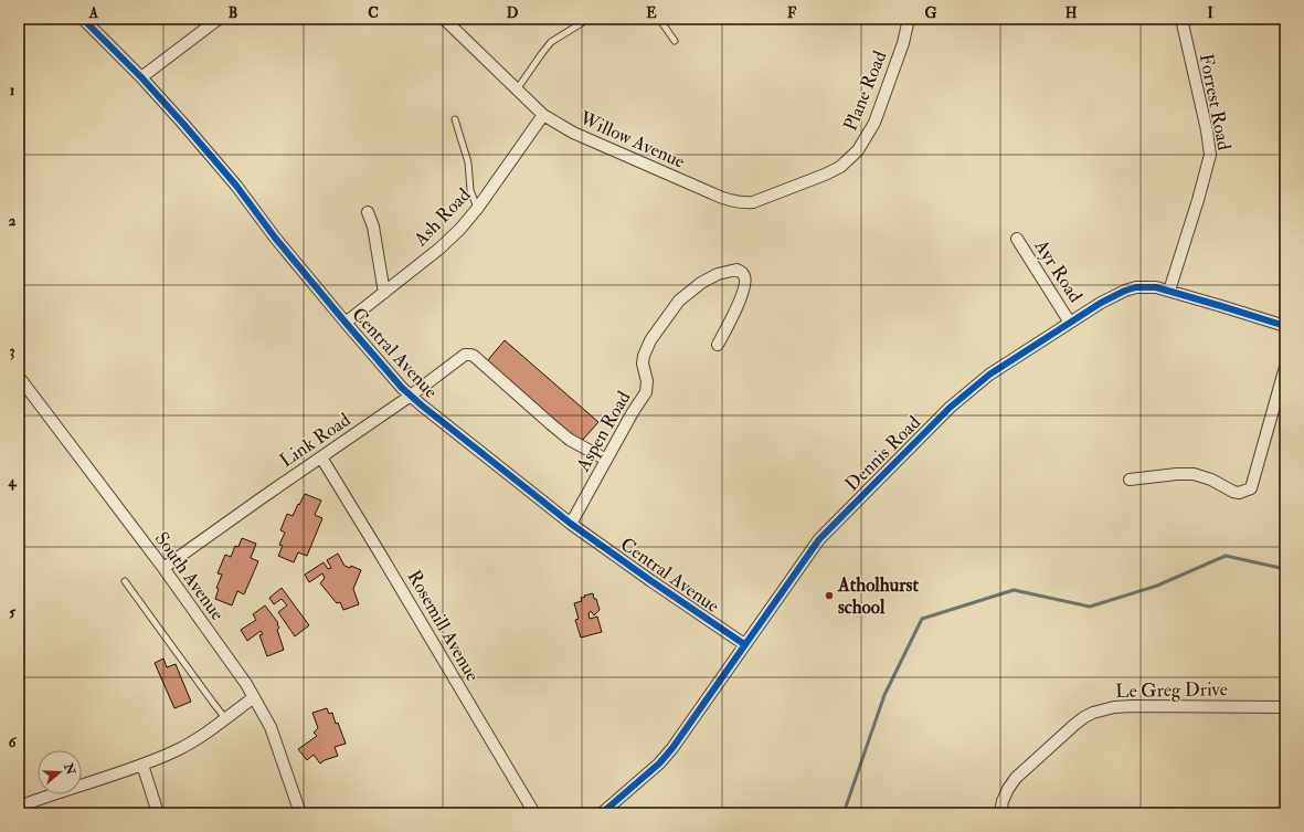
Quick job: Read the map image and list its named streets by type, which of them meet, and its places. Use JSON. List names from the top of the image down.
{
  "streets": {
    "street": [
      "Plane Road",
      "Forrest Road",
      "Willow Avenue",
      "Ash Road",
      "Ayr Road",
      "Central Avenue",
      "Aspen Road",
      "Link Road",
      "Dennis Road",
      "South Avenue",
      "Rosemill Avenue",
      "Le Greg Drive"
    ]
  },
  "crossings": [
    ["Plane Road", "Willow Avenue"],
    ["Forrest Road", "Dennis Road"],
    ["Willow Avenue", "Ash Road"],
    ["Ash Road", "Central Avenue"],
    ["Ayr Road", "Dennis Road"],
    ["Central Avenue", "Aspen Road"],
    ["Central Avenue", "Link Road"],
    ["Central Avenue", "Dennis Road"],
    ["Aspen Road", "Link Road"],
    ["Link Road", "South Avenue"],
    ["Link Road", "Rosemill Avenue"]
  ],
  "places": ["Atholhurst school"],
  "north": "right",
  "grid": {
    "columns": [
      "A",
      "B",
      "C",
      "D",
      "E",
      "F",
      "G",
      "H",
      "I"
    ],
    "rows": [
      "1",
      "2",
      "3",
      "4",
      "5",
      "6"
    ]
  }
}
